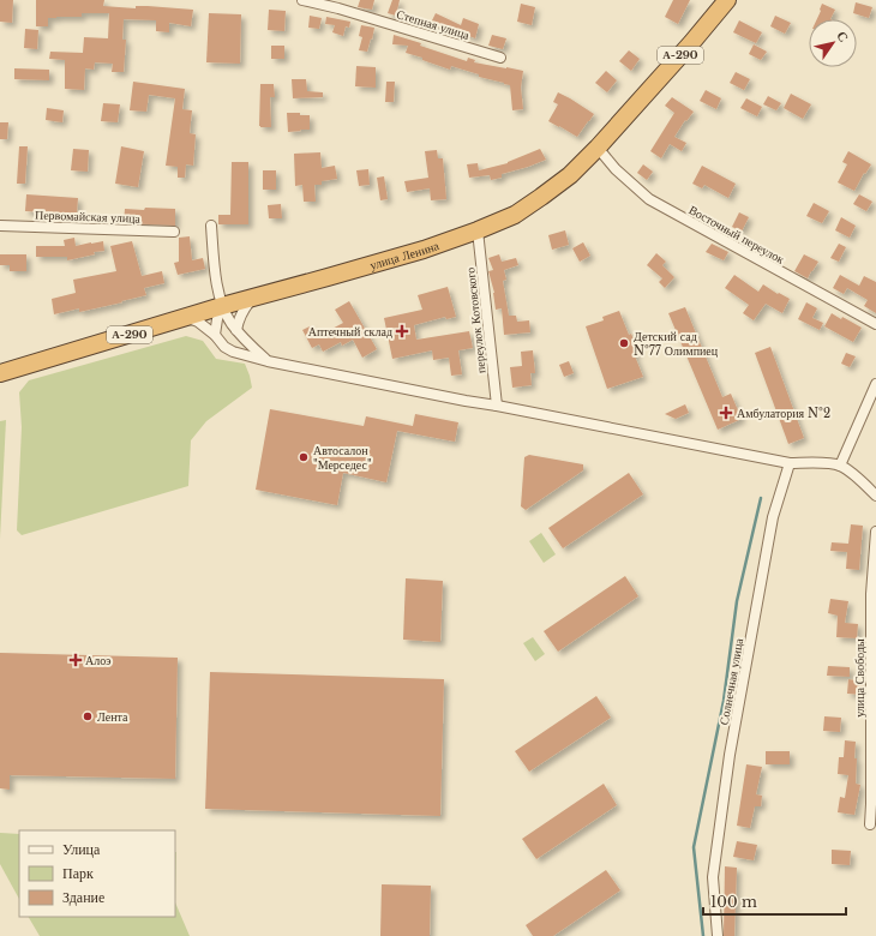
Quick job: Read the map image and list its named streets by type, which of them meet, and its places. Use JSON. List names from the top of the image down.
{
  "streets": {
    "highway": ["А-290", "улица Ленина"],
    "street": [
      "Степная улица",
      "Первомайская улица",
      "Восточный переулок",
      "переулок Котовского",
      "улица Свободы",
      "Солнечная улица"
    ]
  },
  "crossings": [
    ["Восточный переулок", "улица Ленина"],
    ["улица Ленина", "переулок Котовского"]
  ],
  "places": {
    "health": ["Аптечный склад", "Амбулатория №2", "Алоэ"],
    "other": ["Детский сад №77 Олимпиец", "Автосалон \"Мерседес\"", "Лента"]
  },
  "legend": ["Улица", "Парк", "Здание"],
  "scale_bar": "100 m",
  "north": "top right"
}
